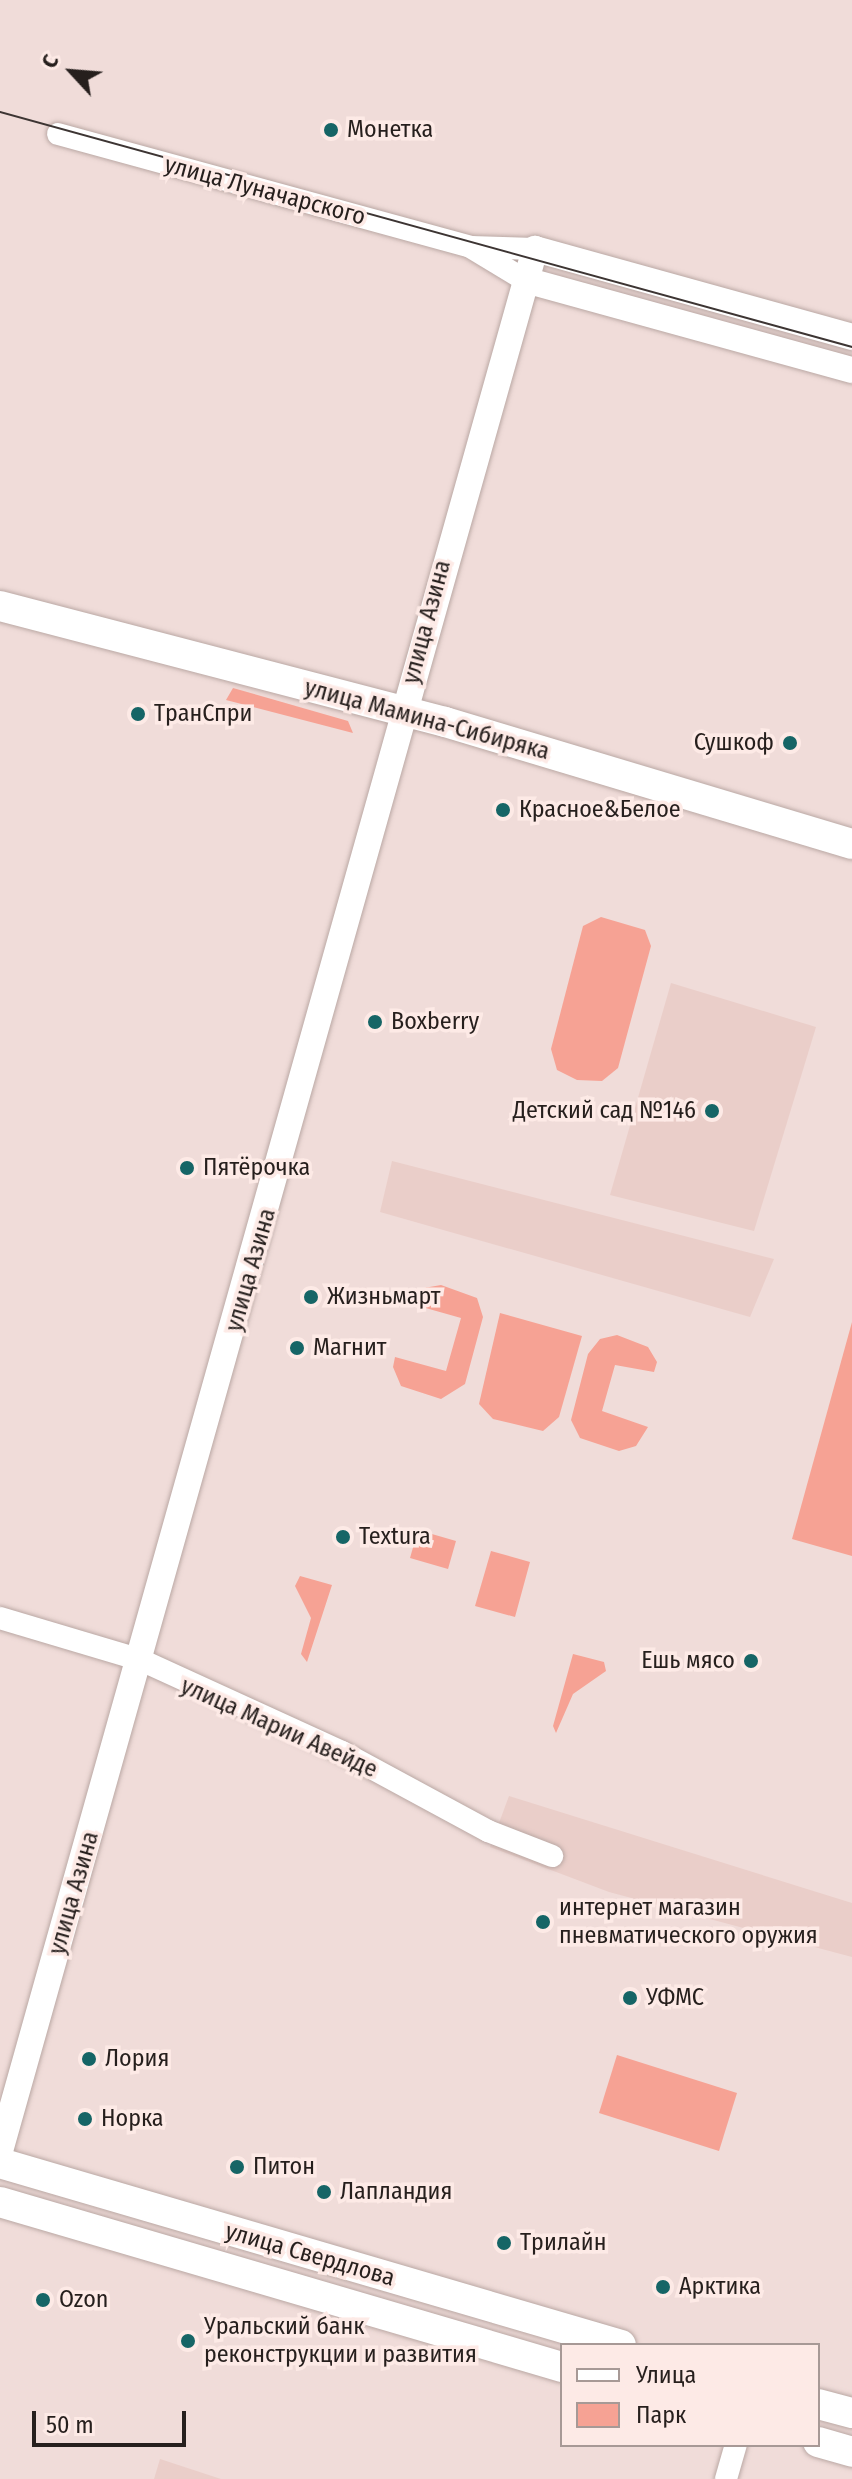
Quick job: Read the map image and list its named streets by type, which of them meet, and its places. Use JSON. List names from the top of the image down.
{
  "streets": {
    "main road": ["улица Мамина-Сибиряка", "улица Свердлова"],
    "street": ["улица Луначарского", "улица Азина", "улица Марии Авейде"]
  },
  "crossings": [
    ["улица Луначарского", "улица Азина"],
    ["улица Азина", "улица Мамина-Сибиряка"],
    ["улица Азина", "улица Марии Авейде"]
  ],
  "places": [
    "Монетка",
    "ТранСпри",
    "Сушкоф",
    "Красное&Белое",
    "Boxberry",
    "Детский сад №146",
    "Пятёрочка",
    "Жизньмарт",
    "Магнит",
    "Textura",
    "Ешь мясо",
    "интернет магазин пневматического оружия",
    "УФМС",
    "Лория",
    "Норка",
    "Питон",
    "Лапландия",
    "Трилайн",
    "Арктика",
    "Ozon",
    "Уральский банк реконструкции и развития"
  ],
  "legend": ["Улица", "Парк"],
  "scale_bar": "50 m",
  "north": "top left"
}
